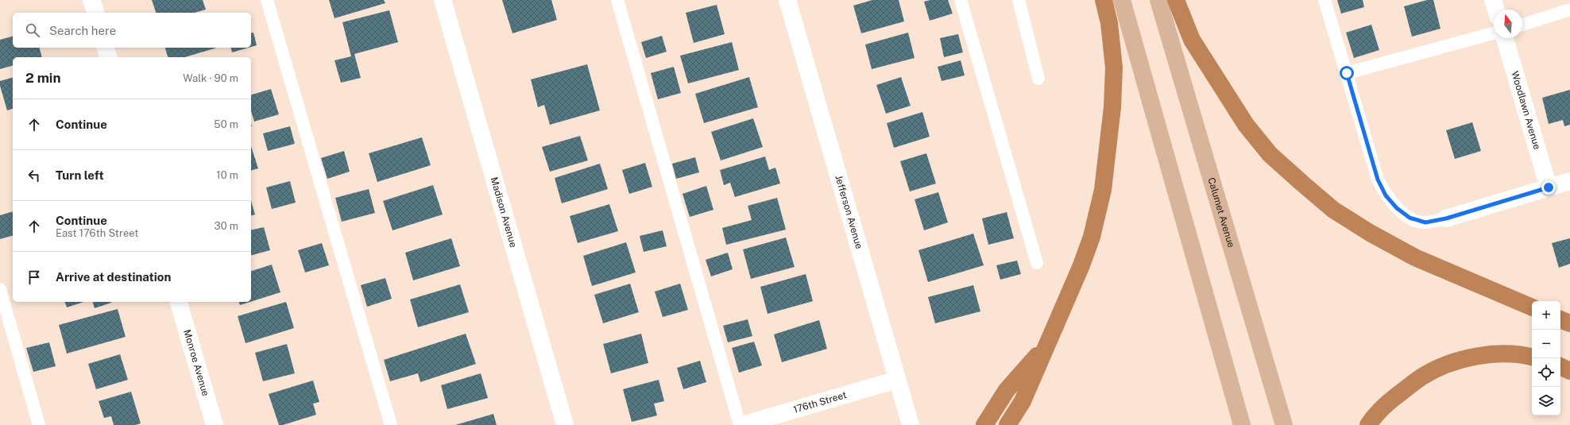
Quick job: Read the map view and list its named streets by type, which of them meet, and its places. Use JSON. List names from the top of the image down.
{
  "streets": {
    "main road": ["Calumet Avenue"],
    "street": [
      "Woodlawn Avenue",
      "Madison Avenue",
      "Jefferson Avenue",
      "Monroe Avenue",
      "176th Street"
    ]
  },
  "crossings": [
    ["Jefferson Avenue", "176th Street"]
  ],
  "north": "top",
  "page": {
    "search": "Search here",
    "heading": ["2 min", "Walk · 90 m"],
    "list": [
      ["Continue", "50 m"],
      ["Turn left", "10 m"],
      ["Continue", "East 176th Street", "30 m"],
      "Arrive at destination"
    ],
    "map_buttons": ["+", "−"]
  }
}
